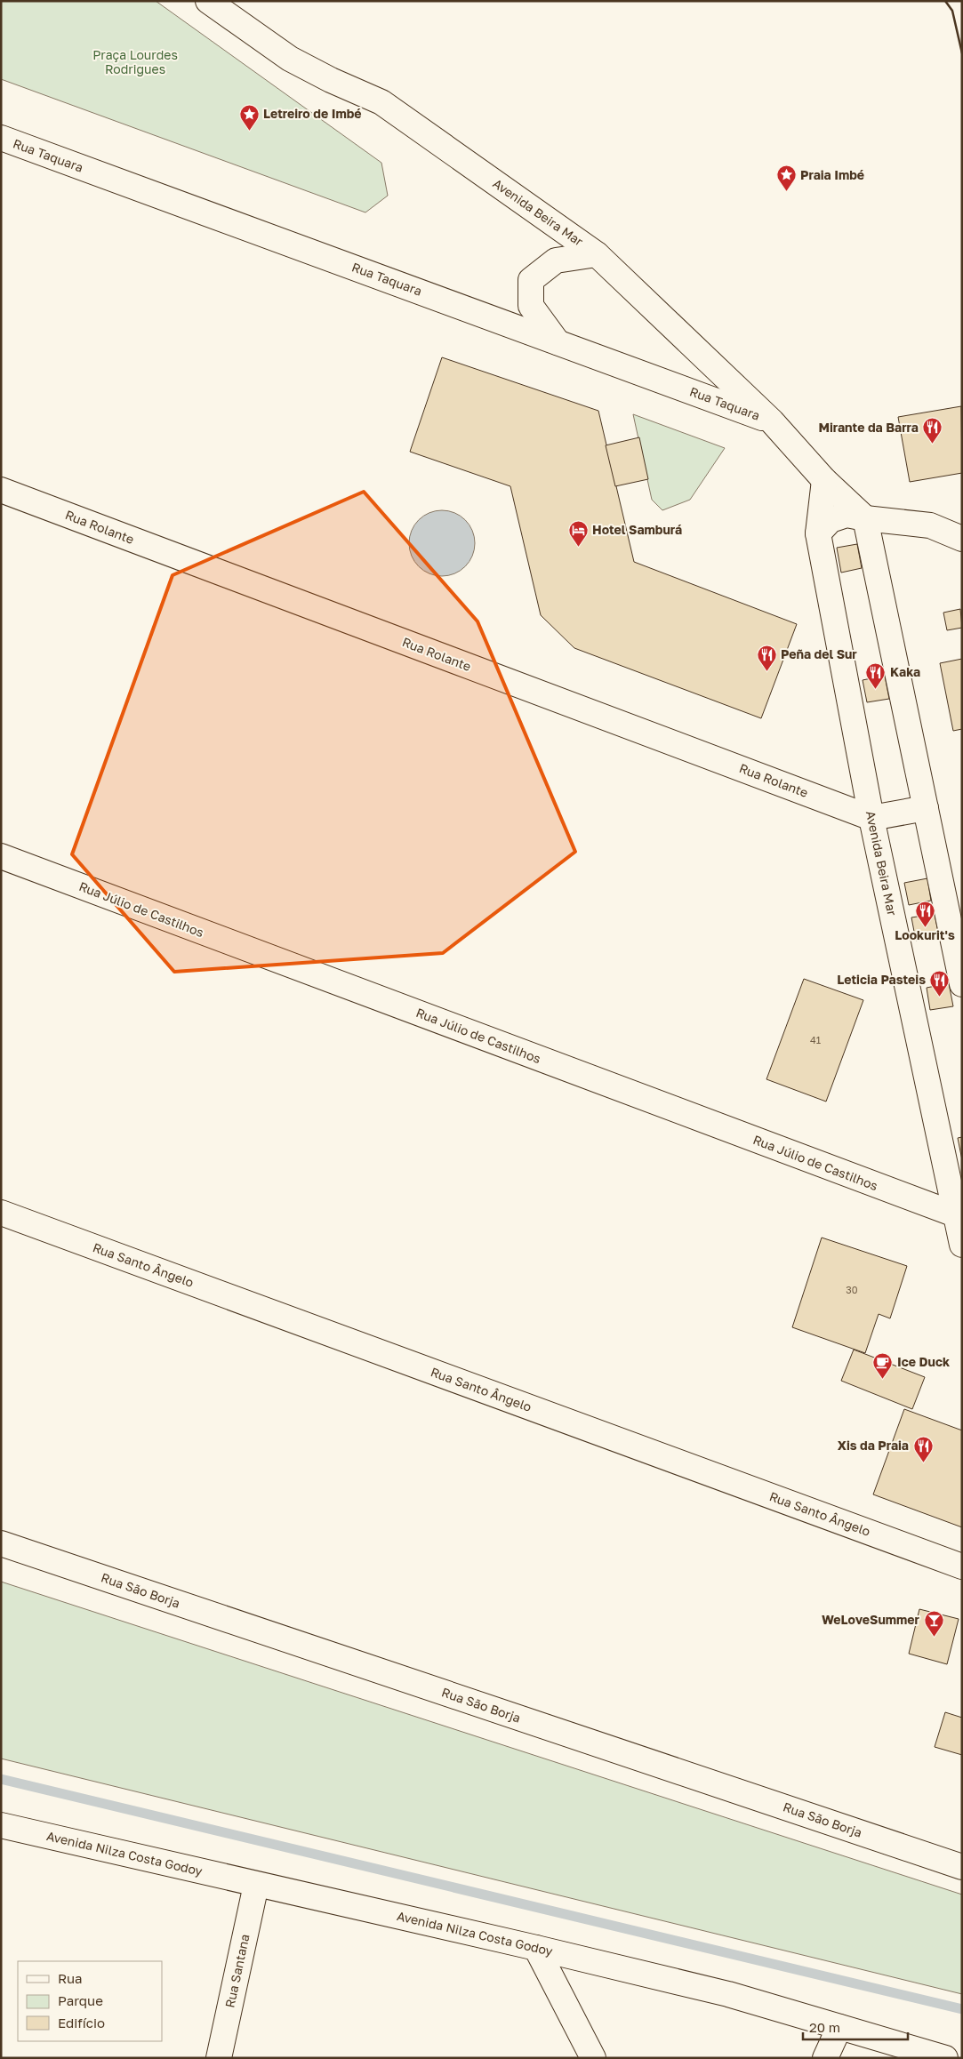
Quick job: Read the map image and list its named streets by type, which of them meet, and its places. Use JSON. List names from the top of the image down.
{
  "streets": {
    "street": [
      "Rua Taquara",
      "Avenida Beira Mar",
      "Rua Rolante",
      "Rua Júlio de Castilhos",
      "Rua Santo Ângelo",
      "Rua São Borja",
      "Avenida Nilza Costa Godoy",
      "Rua Santana"
    ]
  },
  "crossings": [
    ["Rua Taquara", "Avenida Beira Mar"],
    ["Avenida Beira Mar", "Rua Rolante"],
    ["Avenida Beira Mar", "Rua Júlio de Castilhos"],
    ["Avenida Nilza Costa Godoy", "Rua Santana"]
  ],
  "parks": ["Praça Lourdes Rodrigues"],
  "places": {
    "place": ["Letreiro de Imbé", "Praia Imbé"],
    "restaurant": [
      "Mirante da Barra",
      "Peña del Sur",
      "Kaka",
      "Lookurit's",
      "Leticia Pasteis",
      "Xis da Praia"
    ],
    "hotel": ["Hotel Samburá"],
    "cafe": ["Ice Duck"],
    "bar": ["WeLoveSummer"]
  },
  "house_numbers": ["41", "30"],
  "legend": ["Rua", "Parque", "Edifício"],
  "scale_bar": "20 m"
}
